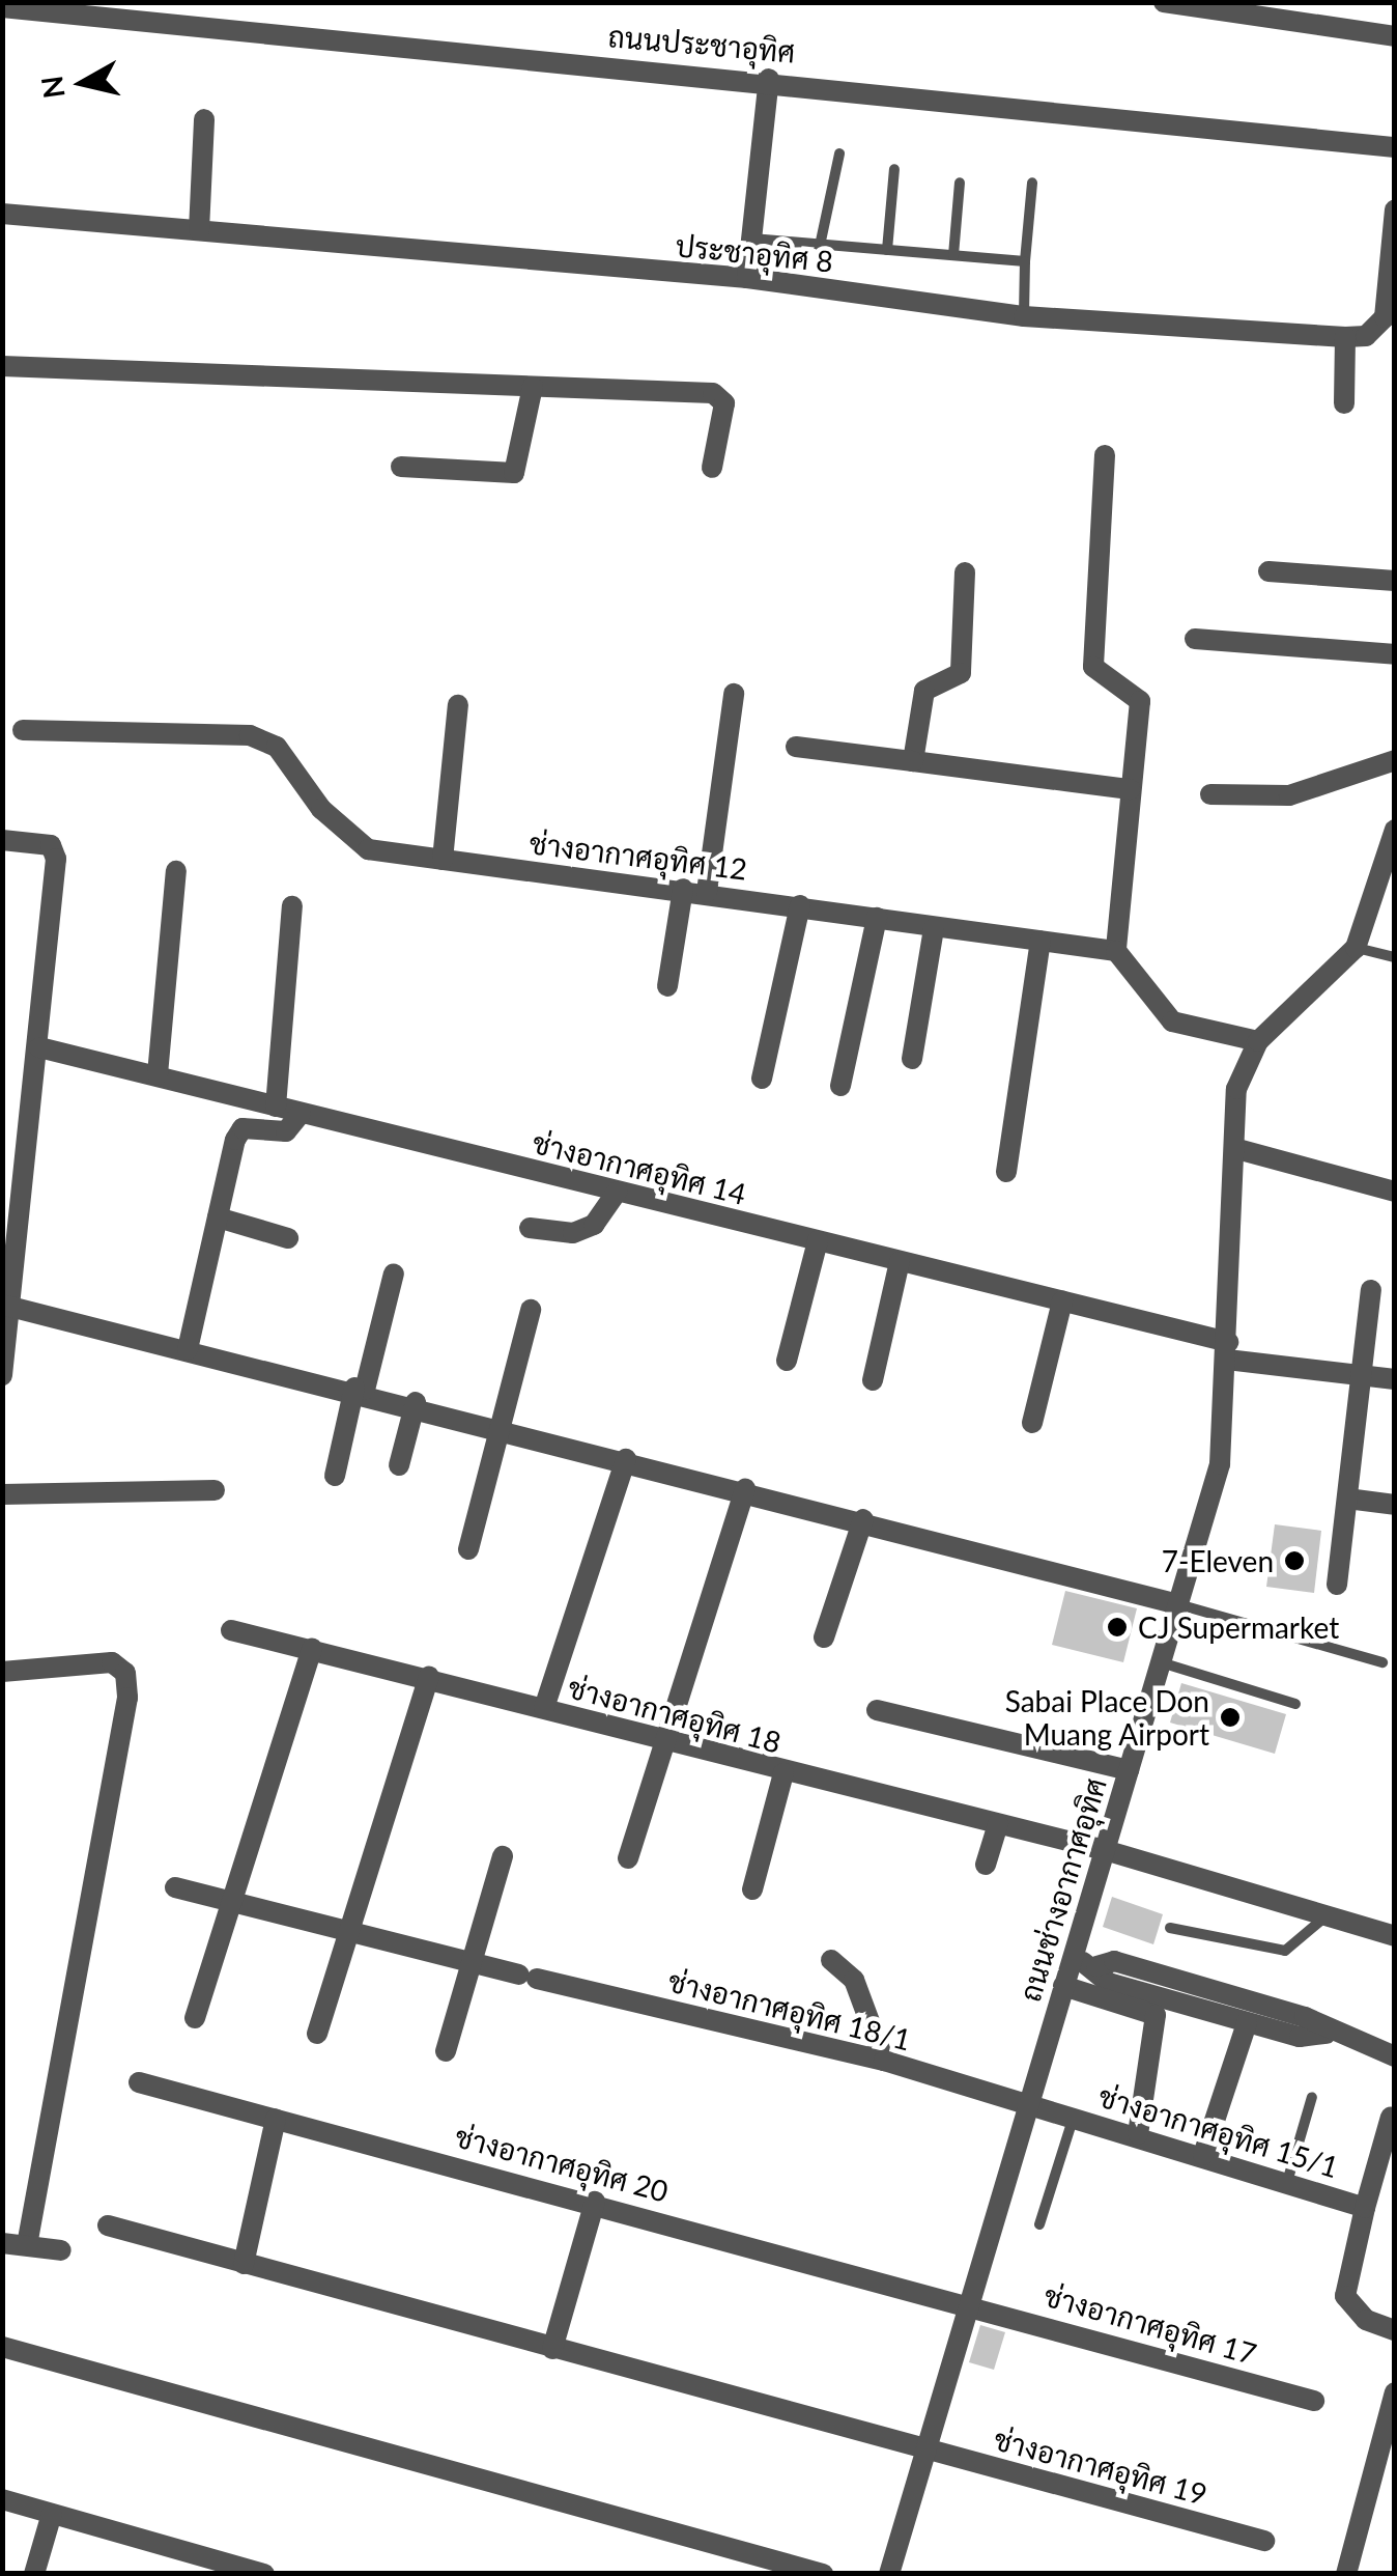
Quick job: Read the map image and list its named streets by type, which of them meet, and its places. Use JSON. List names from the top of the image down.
{
  "streets": {
    "street": [
      "ถนนประชาอุทิศ",
      "ประชาอุทิศ 8",
      "ช่างอากาศอุทิศ 12",
      "ช่างอากาศอุทิศ 14",
      "ช่างอากาศอุทิศ 18",
      "ถนนช่างอากาศอุทิศ",
      "ช่างอากาศอุทิศ 18/1",
      "ช่างอากาศอุทิศ 15/1",
      "ช่างอากาศอุทิศ 20",
      "ช่างอากาศอุทิศ 17",
      "ช่างอากาศอุทิศ 19"
    ]
  },
  "crossings": [
    ["ช่างอากาศอุทิศ 14", "ถนนช่างอากาศอุทิศ"],
    ["ช่างอากาศอุทิศ 18", "ถนนช่างอากาศอุทิศ"],
    ["ถนนช่างอากาศอุทิศ", "ช่างอากาศอุทิศ 18/1"],
    ["ถนนช่างอากาศอุทิศ", "ช่างอากาศอุทิศ 15/1"],
    ["ถนนช่างอากาศอุทิศ", "ช่างอากาศอุทิศ 20"],
    ["ถนนช่างอากาศอุทิศ", "ช่างอากาศอุทิศ 17"],
    ["ถนนช่างอากาศอุทิศ", "ช่างอากาศอุทิศ 19"],
    ["ช่างอากาศอุทิศ 18/1", "ช่างอากาศอุทิศ 15/1"],
    ["ช่างอากาศอุทิศ 20", "ช่างอากาศอุทิศ 17"]
  ],
  "places": ["7-Eleven", "CJ Supermarket", "Sabai Place Don Muang Airport"],
  "north": "left"
}
